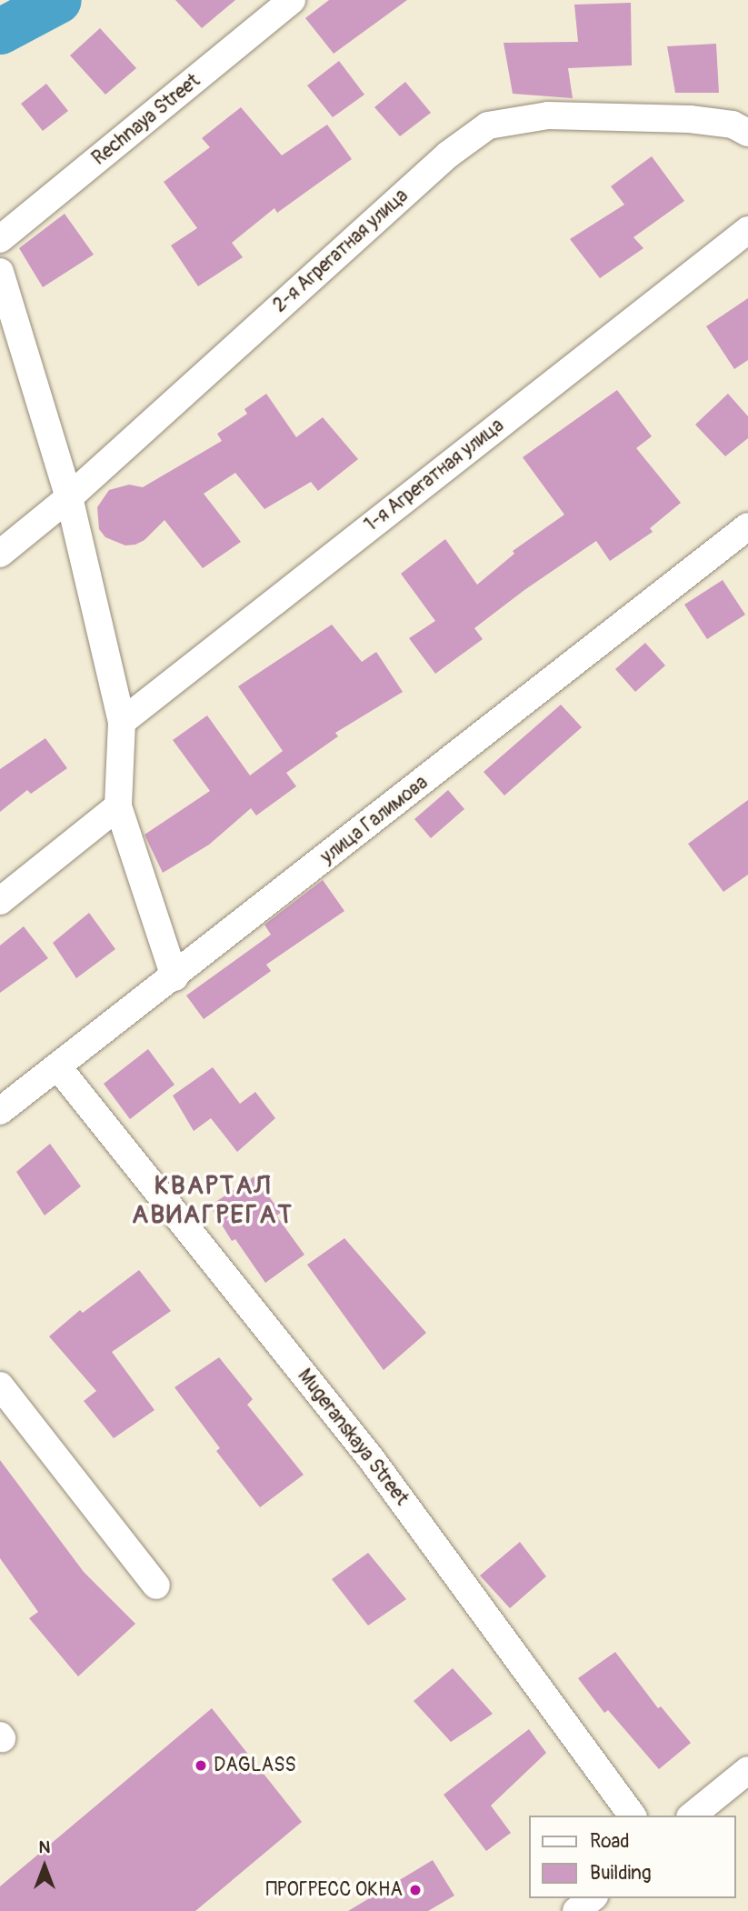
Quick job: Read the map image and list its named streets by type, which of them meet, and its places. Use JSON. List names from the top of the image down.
{
  "streets": {
    "street": [
      "Rechnaya Street",
      "2-я Агрегатная улица",
      "1-я Агрегатная улица",
      "улица Галимова",
      "Mugeranskaya Street"
    ]
  },
  "crossings": [
    ["улица Галимова", "Mugeranskaya Street"]
  ],
  "districts": ["КВАРТАЛ АВИАГРЕГАТ"],
  "places": ["DAGLASS", "ПРОГРЕСС ОКНА"],
  "legend": ["Road", "Building"],
  "north": "top"
}
